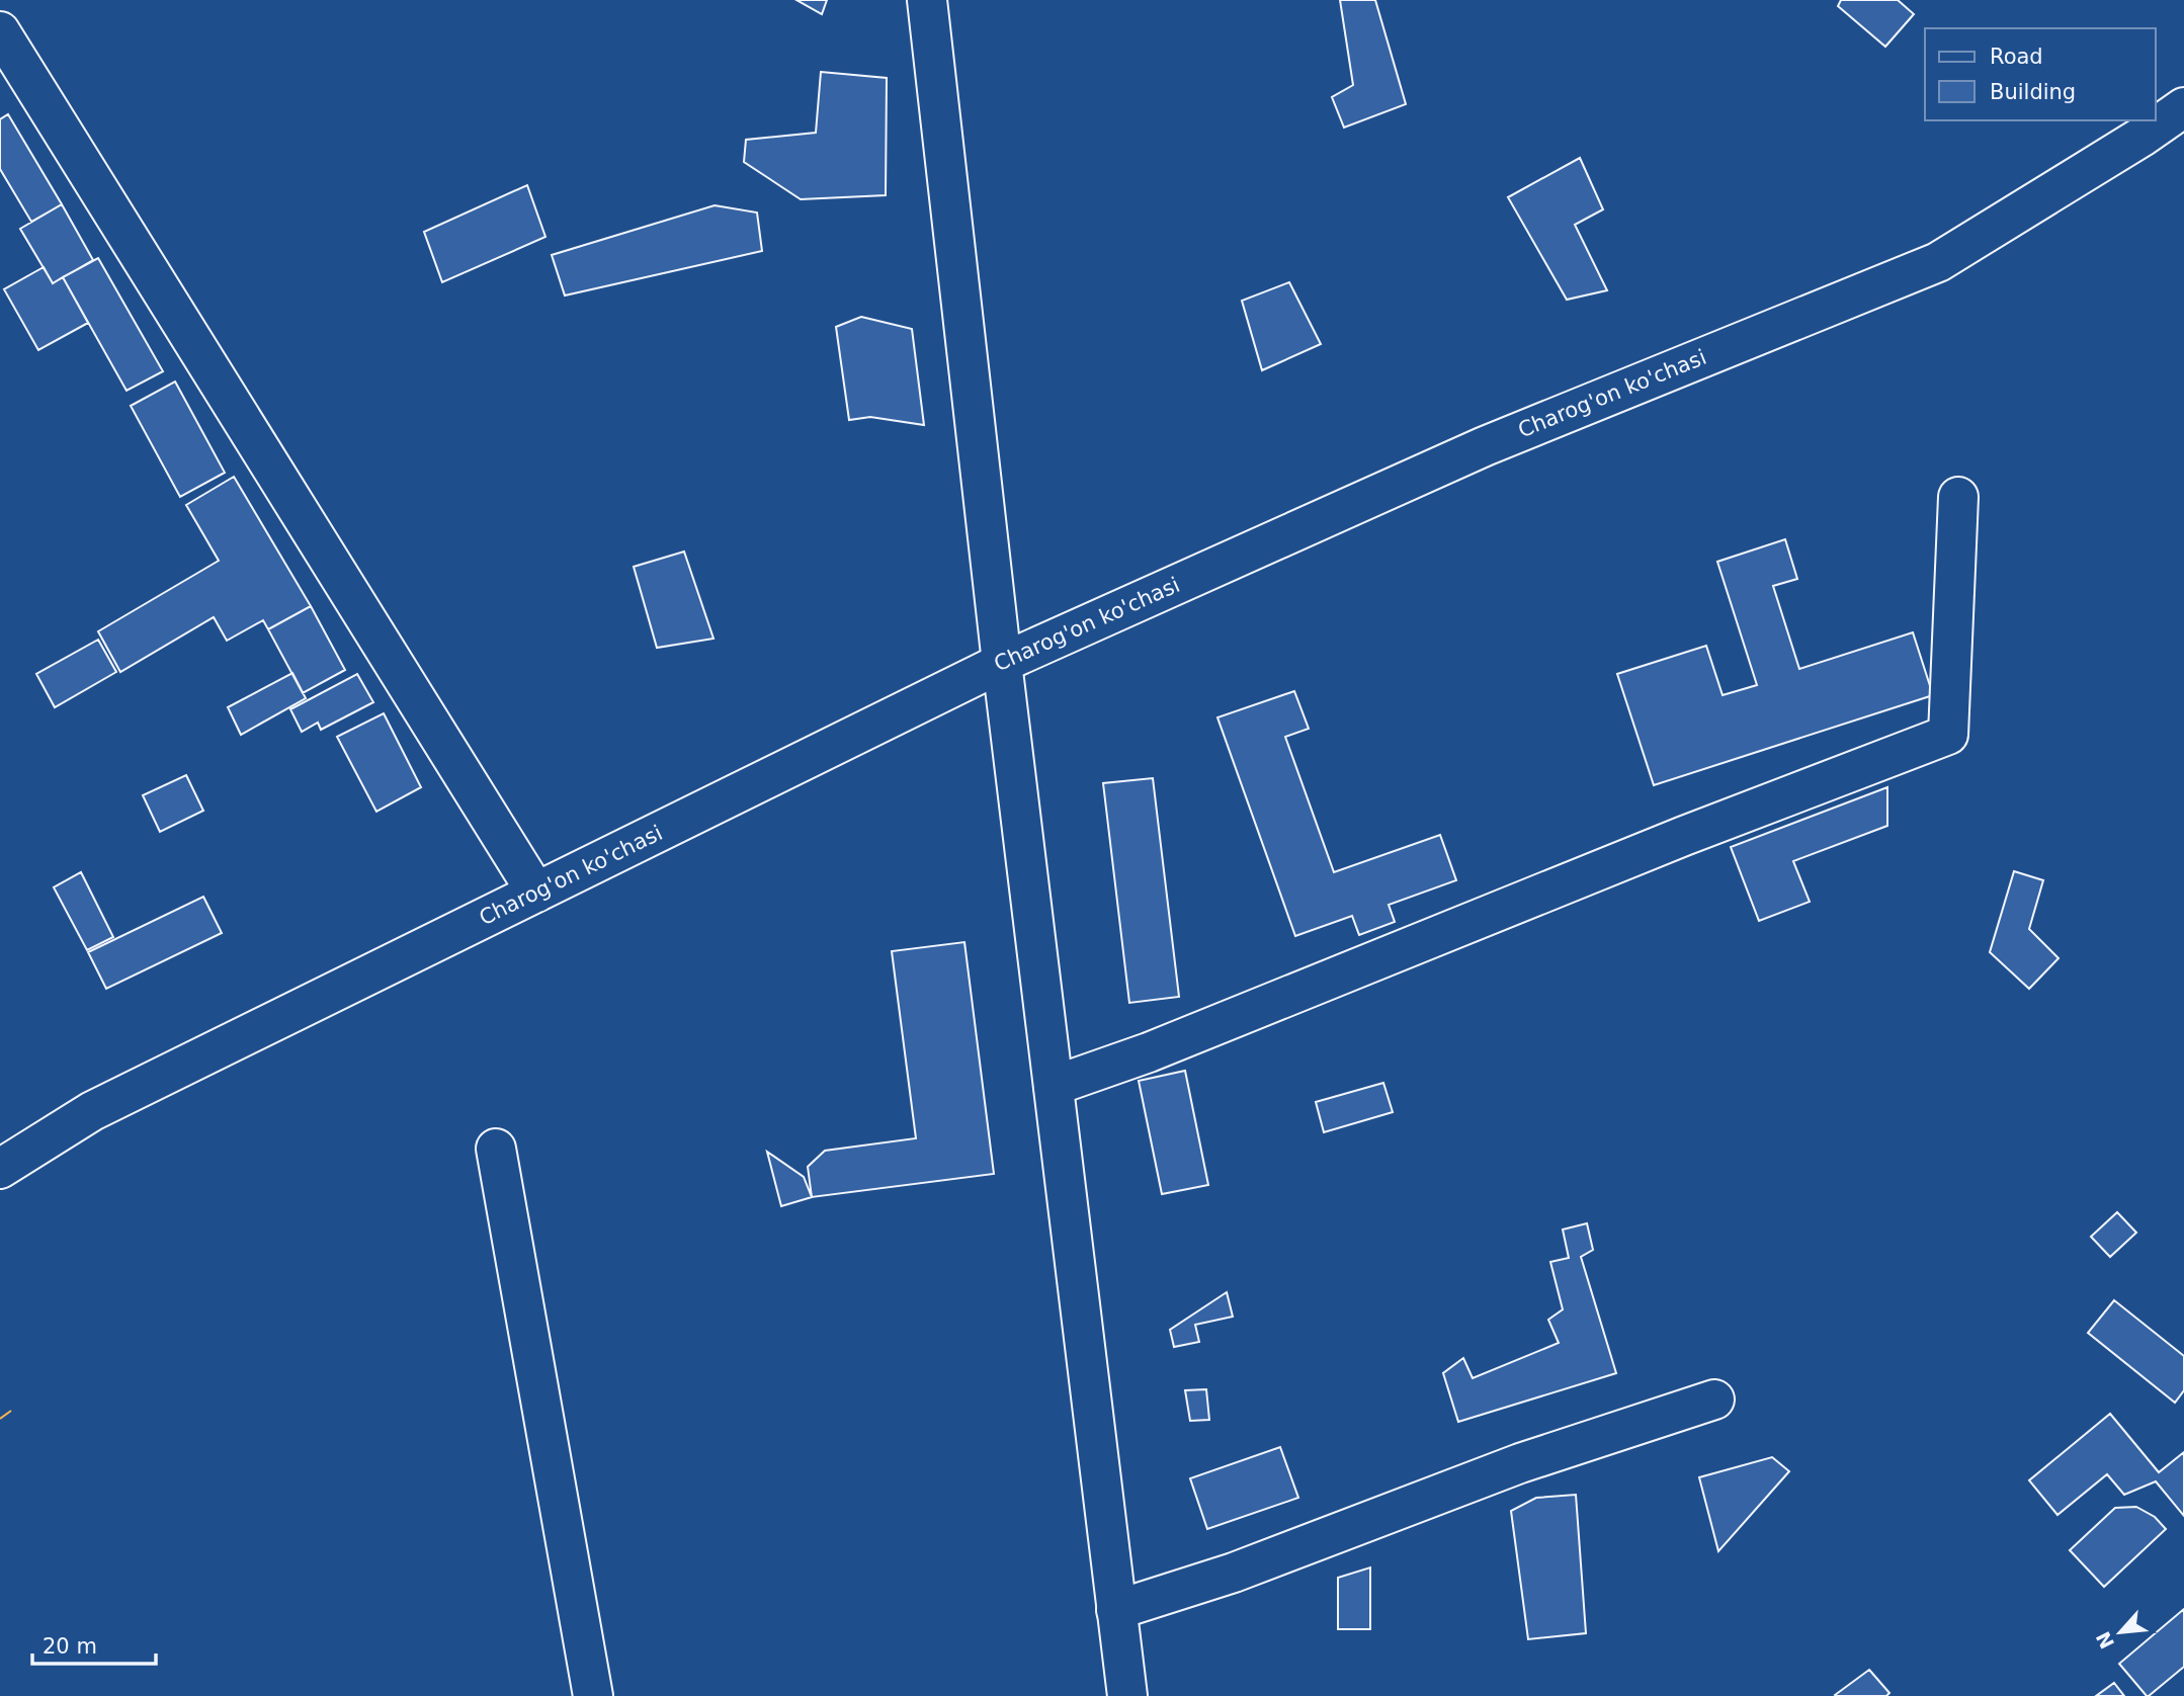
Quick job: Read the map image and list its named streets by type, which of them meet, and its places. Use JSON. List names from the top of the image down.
{
  "streets": {
    "street": ["Charog'on ko'chasi"]
  },
  "legend": ["Road", "Building"],
  "scale_bar": "20 m",
  "north": "bottom left"
}
